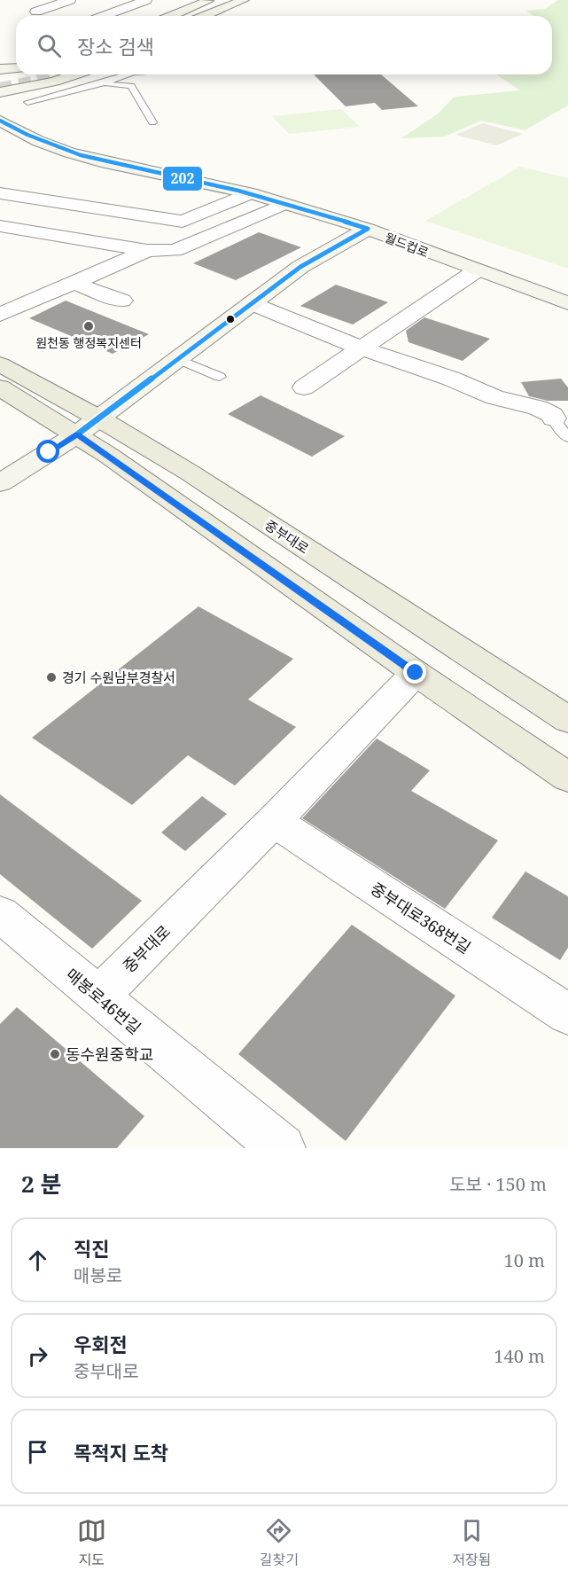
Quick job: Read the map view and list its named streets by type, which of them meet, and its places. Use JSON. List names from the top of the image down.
{
  "streets": {
    "main road": ["중부대로"],
    "street": ["월드컵로", "중부대로368번길", "매봉로46번길"]
  },
  "crossings": [
    ["중부대로", "중부대로368번길"],
    ["중부대로", "매봉로46번길"]
  ],
  "places": ["원천동 행정복지센터", "경기 수원남부경찰서", "동수원중학교"],
  "lines": ["transit line 202"],
  "page": {
    "search": "장소 검색",
    "heading": ["2 분", "도보 · 150 m"],
    "list": [
      ["직진", "매봉로", "10 m"],
      ["우회전", "중부대로", "140 m"],
      "목적지 도착"
    ],
    "nav": ["지도", "길찾기", "저장됨"]
  }
}
